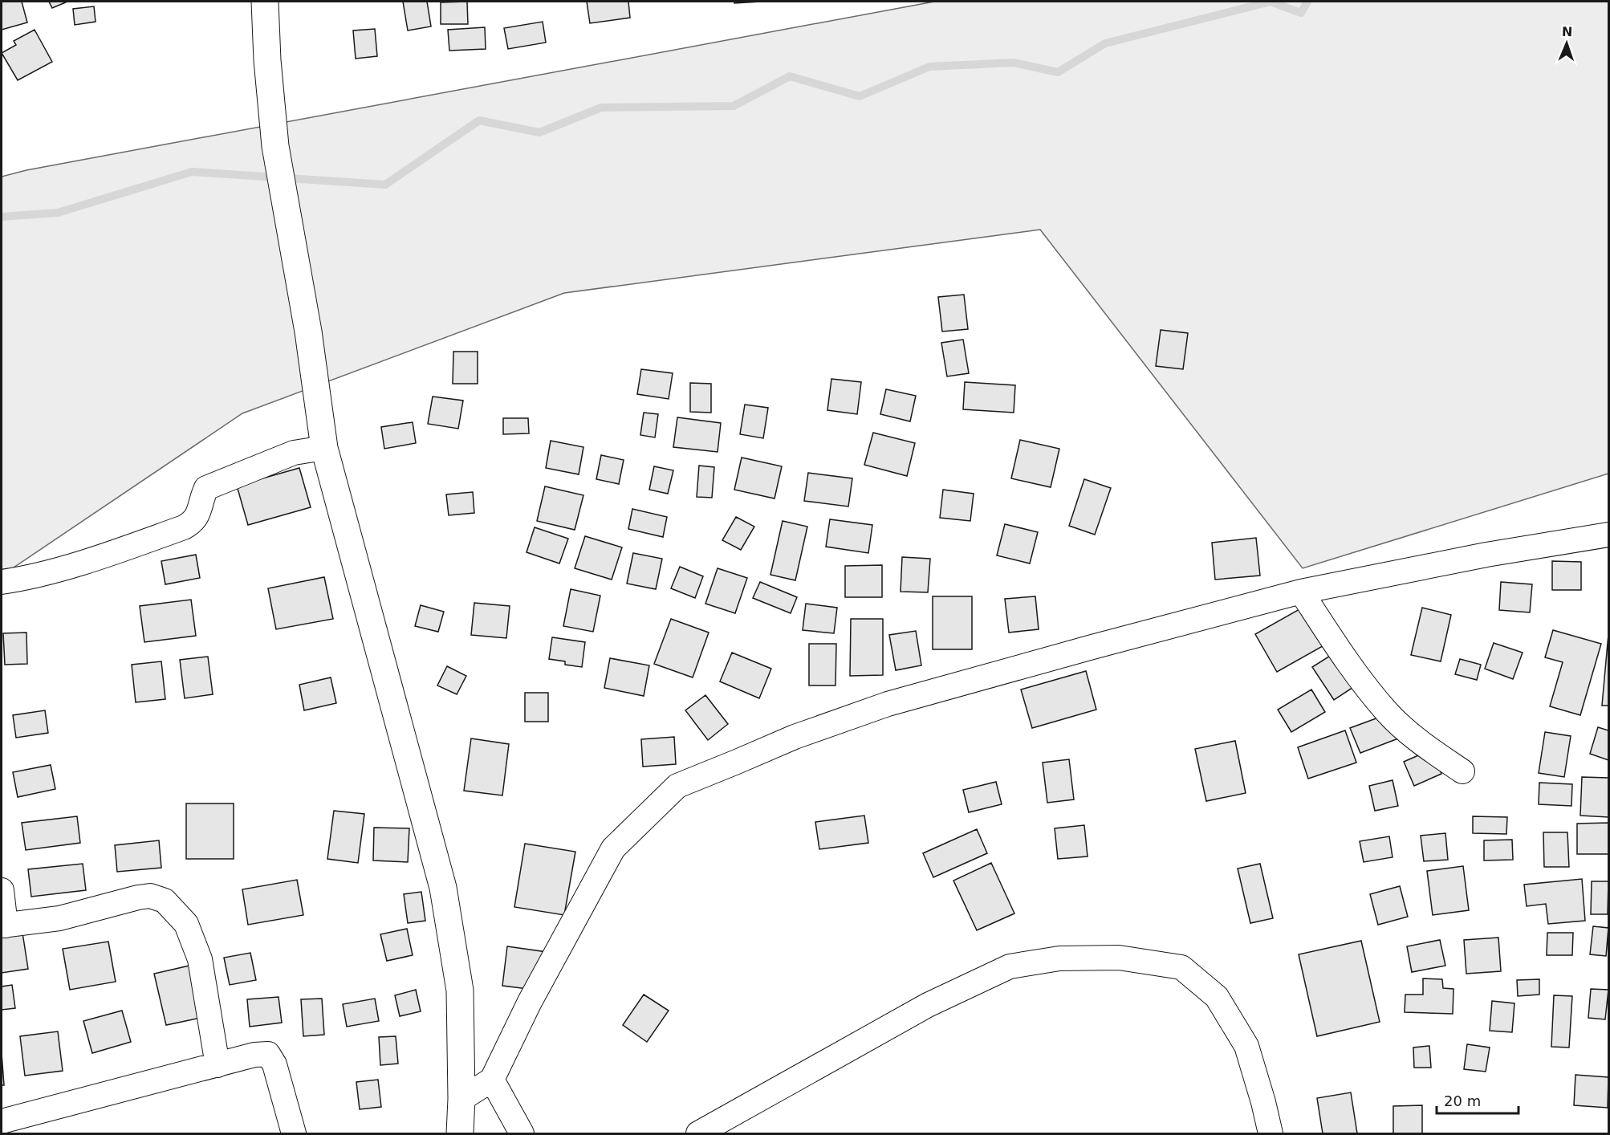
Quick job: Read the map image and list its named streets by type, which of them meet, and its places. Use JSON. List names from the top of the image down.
{
  "scale_bar": "20 m",
  "north": "top"
}
